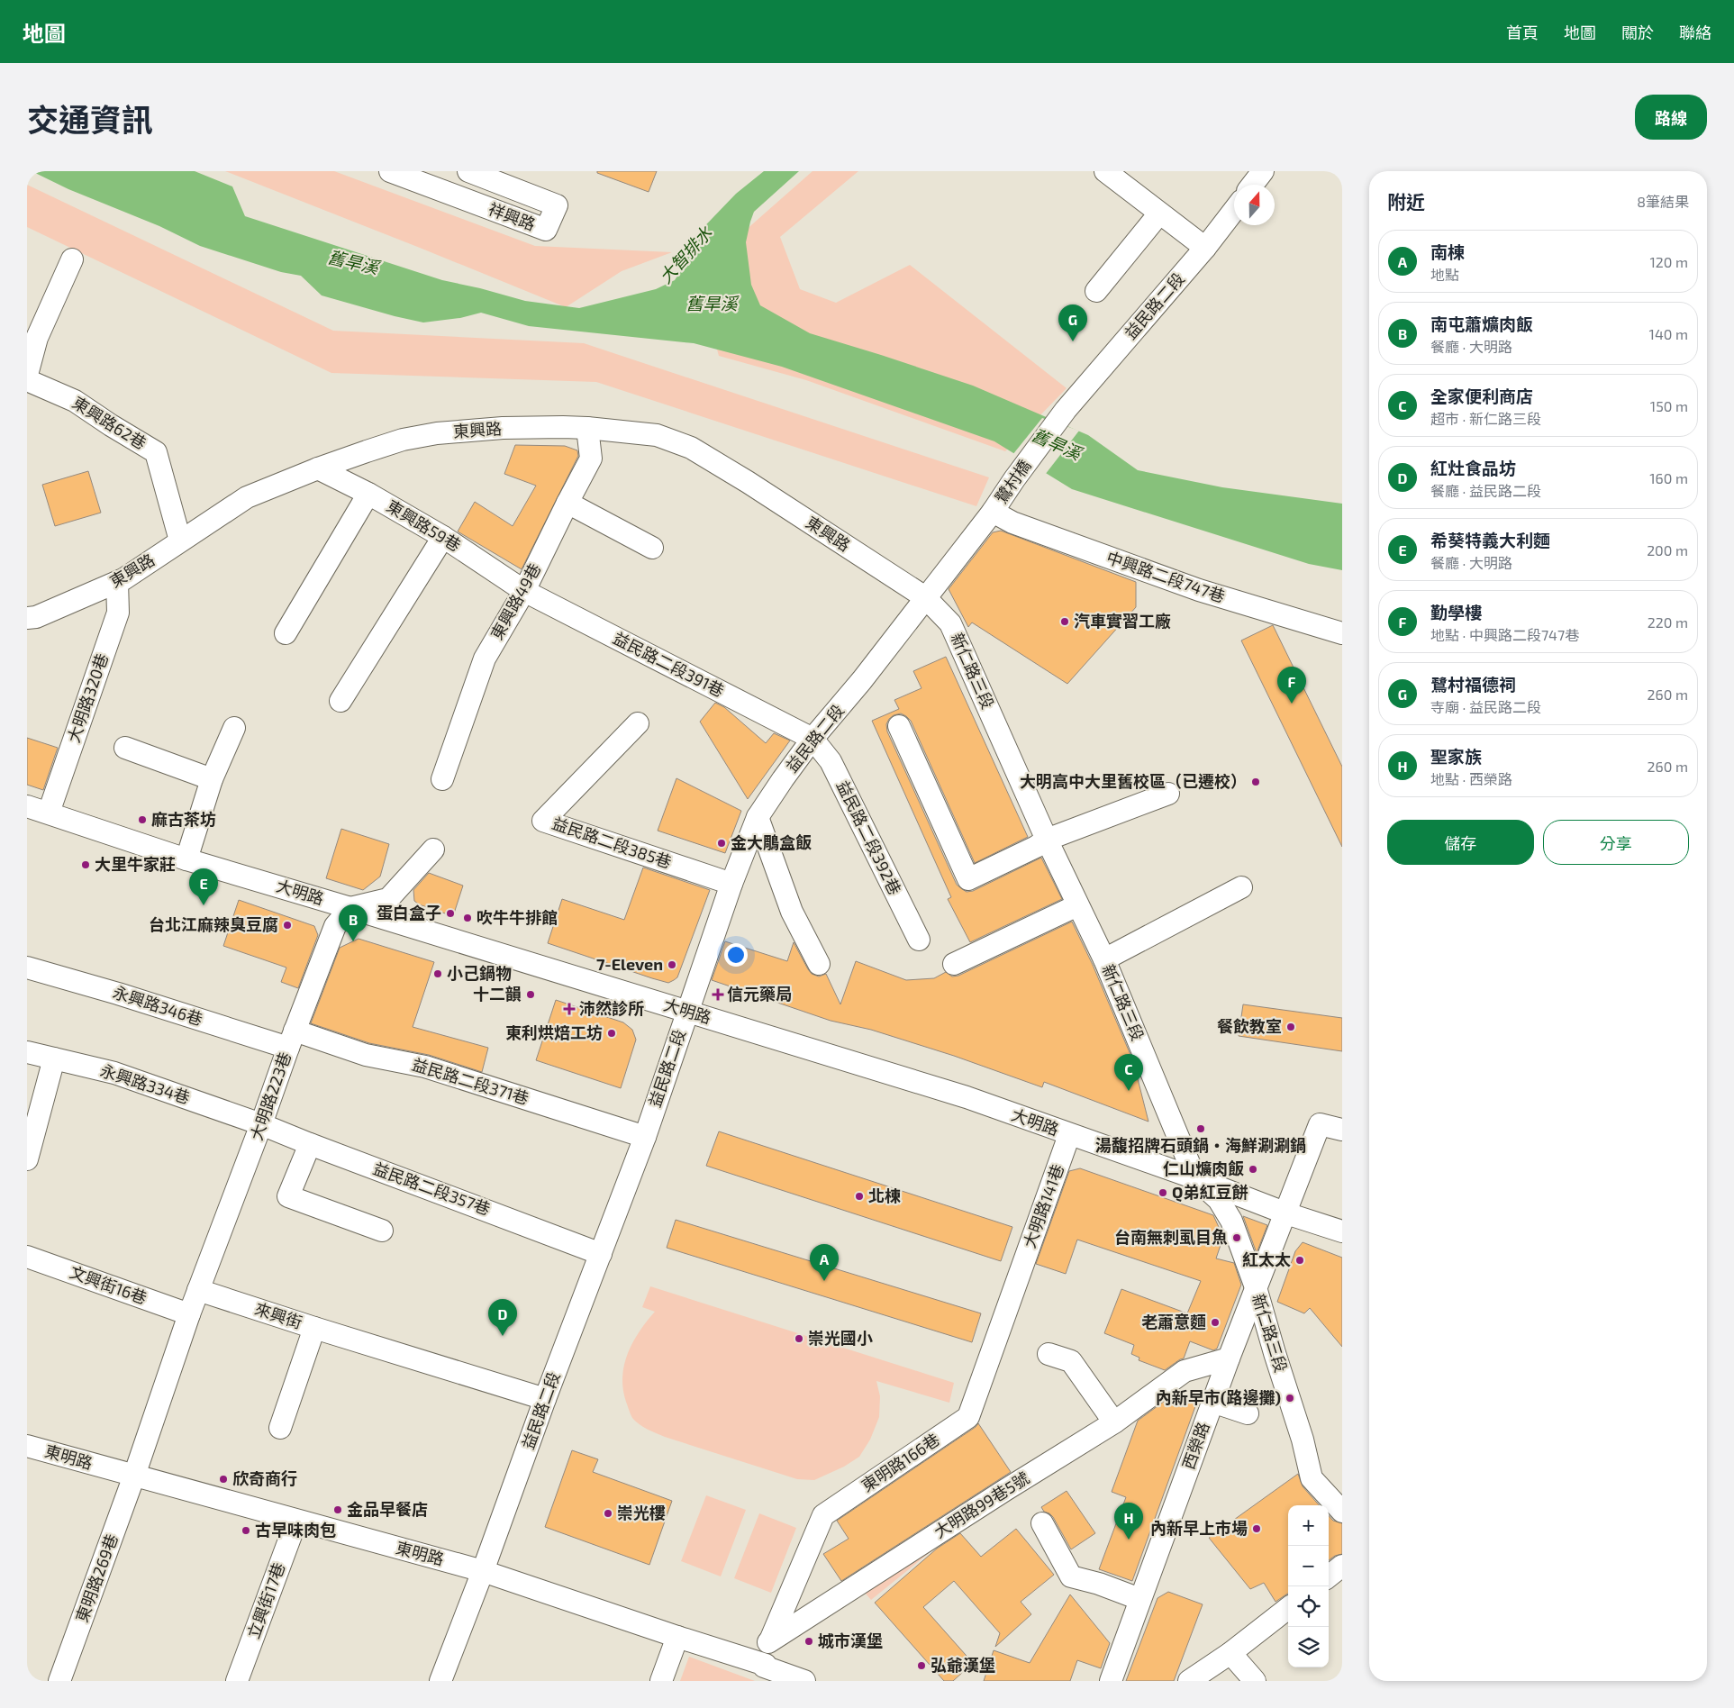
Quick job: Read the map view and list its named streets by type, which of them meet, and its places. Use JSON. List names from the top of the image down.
{
  "streets": {
    "street": [
      "祥興路",
      "益民路二段",
      "東興路62巷",
      "東興路",
      "鷺村橋",
      "東興路59巷",
      "中興路二段747巷",
      "東興路49巷",
      "益民路二段391巷",
      "新仁路三段",
      "大明路320巷",
      "益民路二段392巷",
      "益民路二段385巷",
      "大明路",
      "永興路346巷",
      "益民路二段371巷",
      "永興路334巷",
      "大明路223巷",
      "益民路二段357巷",
      "大明路141巷",
      "文興街16巷",
      "來興街",
      "西榮路",
      "東明路",
      "東明路166巷",
      "大明路99巷5號",
      "東明路269巷",
      "立興街17巷"
    ]
  },
  "crossings": [
    ["益民路二段", "東興路"],
    ["益民路二段", "鷺村橋"],
    ["益民路二段", "中興路二段747巷"],
    ["益民路二段", "益民路二段391巷"],
    ["益民路二段", "新仁路三段"],
    ["益民路二段", "益民路二段392巷"],
    ["益民路二段", "益民路二段385巷"],
    ["益民路二段", "大明路"],
    ["益民路二段", "益民路二段371巷"],
    ["益民路二段", "益民路二段357巷"],
    ["益民路二段", "來興街"],
    ["益民路二段", "東明路"],
    ["東興路62巷", "東興路"],
    ["東興路", "東興路59巷"],
    ["東興路", "東興路49巷"],
    ["東興路", "新仁路三段"],
    ["東興路", "大明路320巷"],
    ["鷺村橋", "中興路二段747巷"],
    ["東興路59巷", "東興路49巷"],
    ["東興路59巷", "益民路二段391巷"],
    ["東興路49巷", "益民路二段391巷"],
    ["益民路二段391巷", "益民路二段392巷"],
    ["新仁路三段", "大明路"],
    ["新仁路三段", "西榮路"],
    ["大明路320巷", "大明路"],
    ["大明路", "大明路223巷"],
    ["大明路", "大明路141巷"],
    ["大明路", "西榮路"],
    ["永興路346巷", "益民路二段371巷"],
    ["永興路346巷", "大明路223巷"],
    ["益民路二段371巷", "大明路223巷"],
    ["永興路334巷", "大明路223巷"],
    ["永興路334巷", "益民路二段357巷"],
    ["大明路223巷", "益民路二段357巷"],
    ["大明路223巷", "來興街"],
    ["大明路141巷", "東明路166巷"],
    ["西榮路", "大明路99巷5號"],
    ["東明路", "大明路99巷5號"],
    ["東明路", "東明路269巷"],
    ["東明路", "立興街17巷"],
    ["東明路166巷", "大明路99巷5號"]
  ],
  "water": ["大智排水", "舊旱溪"],
  "places": {
    "other": [
      "汽車實習工廠",
      "大明高中大里舊校區（已遷校）",
      "麻古茶坊",
      "金大鵰盒飯",
      "大里牛家莊",
      "蛋白盒子",
      "吹牛牛排館",
      "台北江麻辣臭豆腐",
      "7-Eleven",
      "小己鍋物",
      "十二韻",
      "餐飲教室",
      "東利烘焙工坊",
      "湯馥招牌石頭鍋‧海鮮涮涮鍋",
      "仁山爌肉飯",
      "Q弟紅豆餅",
      "北棟",
      "台南無刺虱目魚",
      "紅太太",
      "老蕭意麵",
      "崇光國小",
      "內新早市(路邊攤)",
      "欣奇商行",
      "金品早餐店",
      "崇光樓",
      "內新早上市場",
      "古早味肉包",
      "城市漢堡",
      "弘爺漢堡"
    ],
    "health": ["信元藥局", "沛然診所"]
  },
  "north": "top",
  "page": {
    "header": "地圖",
    "nav": [
      "首頁",
      "地圖",
      "關於",
      "聯絡"
    ],
    "title": "交通資訊",
    "buttons": [
      "路線",
      ["儲存", "分享"]
    ],
    "heading": ["附近", "8筆結果"],
    "list": [
      {
        "mark": "A",
        "name": "南棟",
        "note": "地點",
        "value": "120 m"
      },
      {
        "mark": "B",
        "name": "南屯蕭爌肉飯",
        "note": "餐廳 · 大明路",
        "value": "140 m"
      },
      {
        "mark": "C",
        "name": "全家便利商店",
        "note": "超市 · 新仁路三段",
        "value": "150 m"
      },
      {
        "mark": "D",
        "name": "紅灶食品坊",
        "note": "餐廳 · 益民路二段",
        "value": "160 m"
      },
      {
        "mark": "E",
        "name": "希葵特義大利麵",
        "note": "餐廳 · 大明路",
        "value": "200 m"
      },
      {
        "mark": "F",
        "name": "勤學樓",
        "note": "地點 · 中興路二段747巷",
        "value": "220 m"
      },
      {
        "mark": "G",
        "name": "鷺村福德祠",
        "note": "寺廟 · 益民路二段",
        "value": "260 m"
      },
      {
        "mark": "H",
        "name": "聖家族",
        "note": "地點 · 西榮路",
        "value": "260 m"
      }
    ],
    "pins": [
      "G",
      "F",
      "E",
      "B",
      "C",
      "A",
      "D",
      "H"
    ],
    "map_buttons": ["+", "−"]
  }
}
